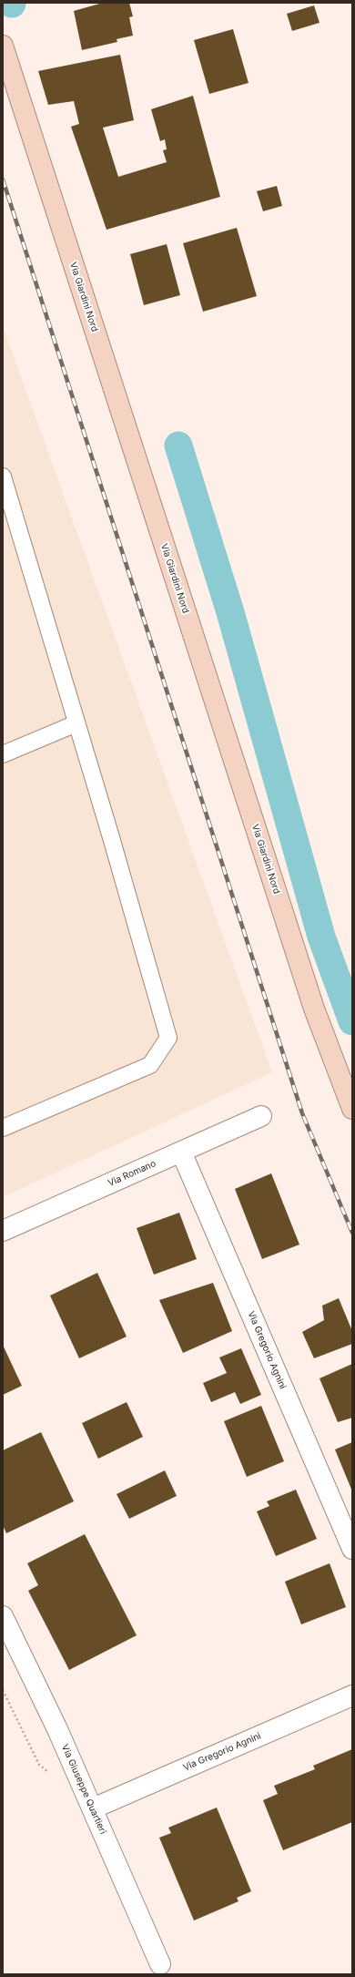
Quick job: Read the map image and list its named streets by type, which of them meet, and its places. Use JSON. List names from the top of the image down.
{
  "streets": {
    "main road": ["Via Giardini Nord"],
    "street": ["Via Romano", "Via Gregorio Agnini", "Via Giuseppe Quartieri"]
  },
  "crossings": [
    ["Via Romano", "Via Gregorio Agnini"],
    ["Via Gregorio Agnini", "Via Giuseppe Quartieri"]
  ]
}
